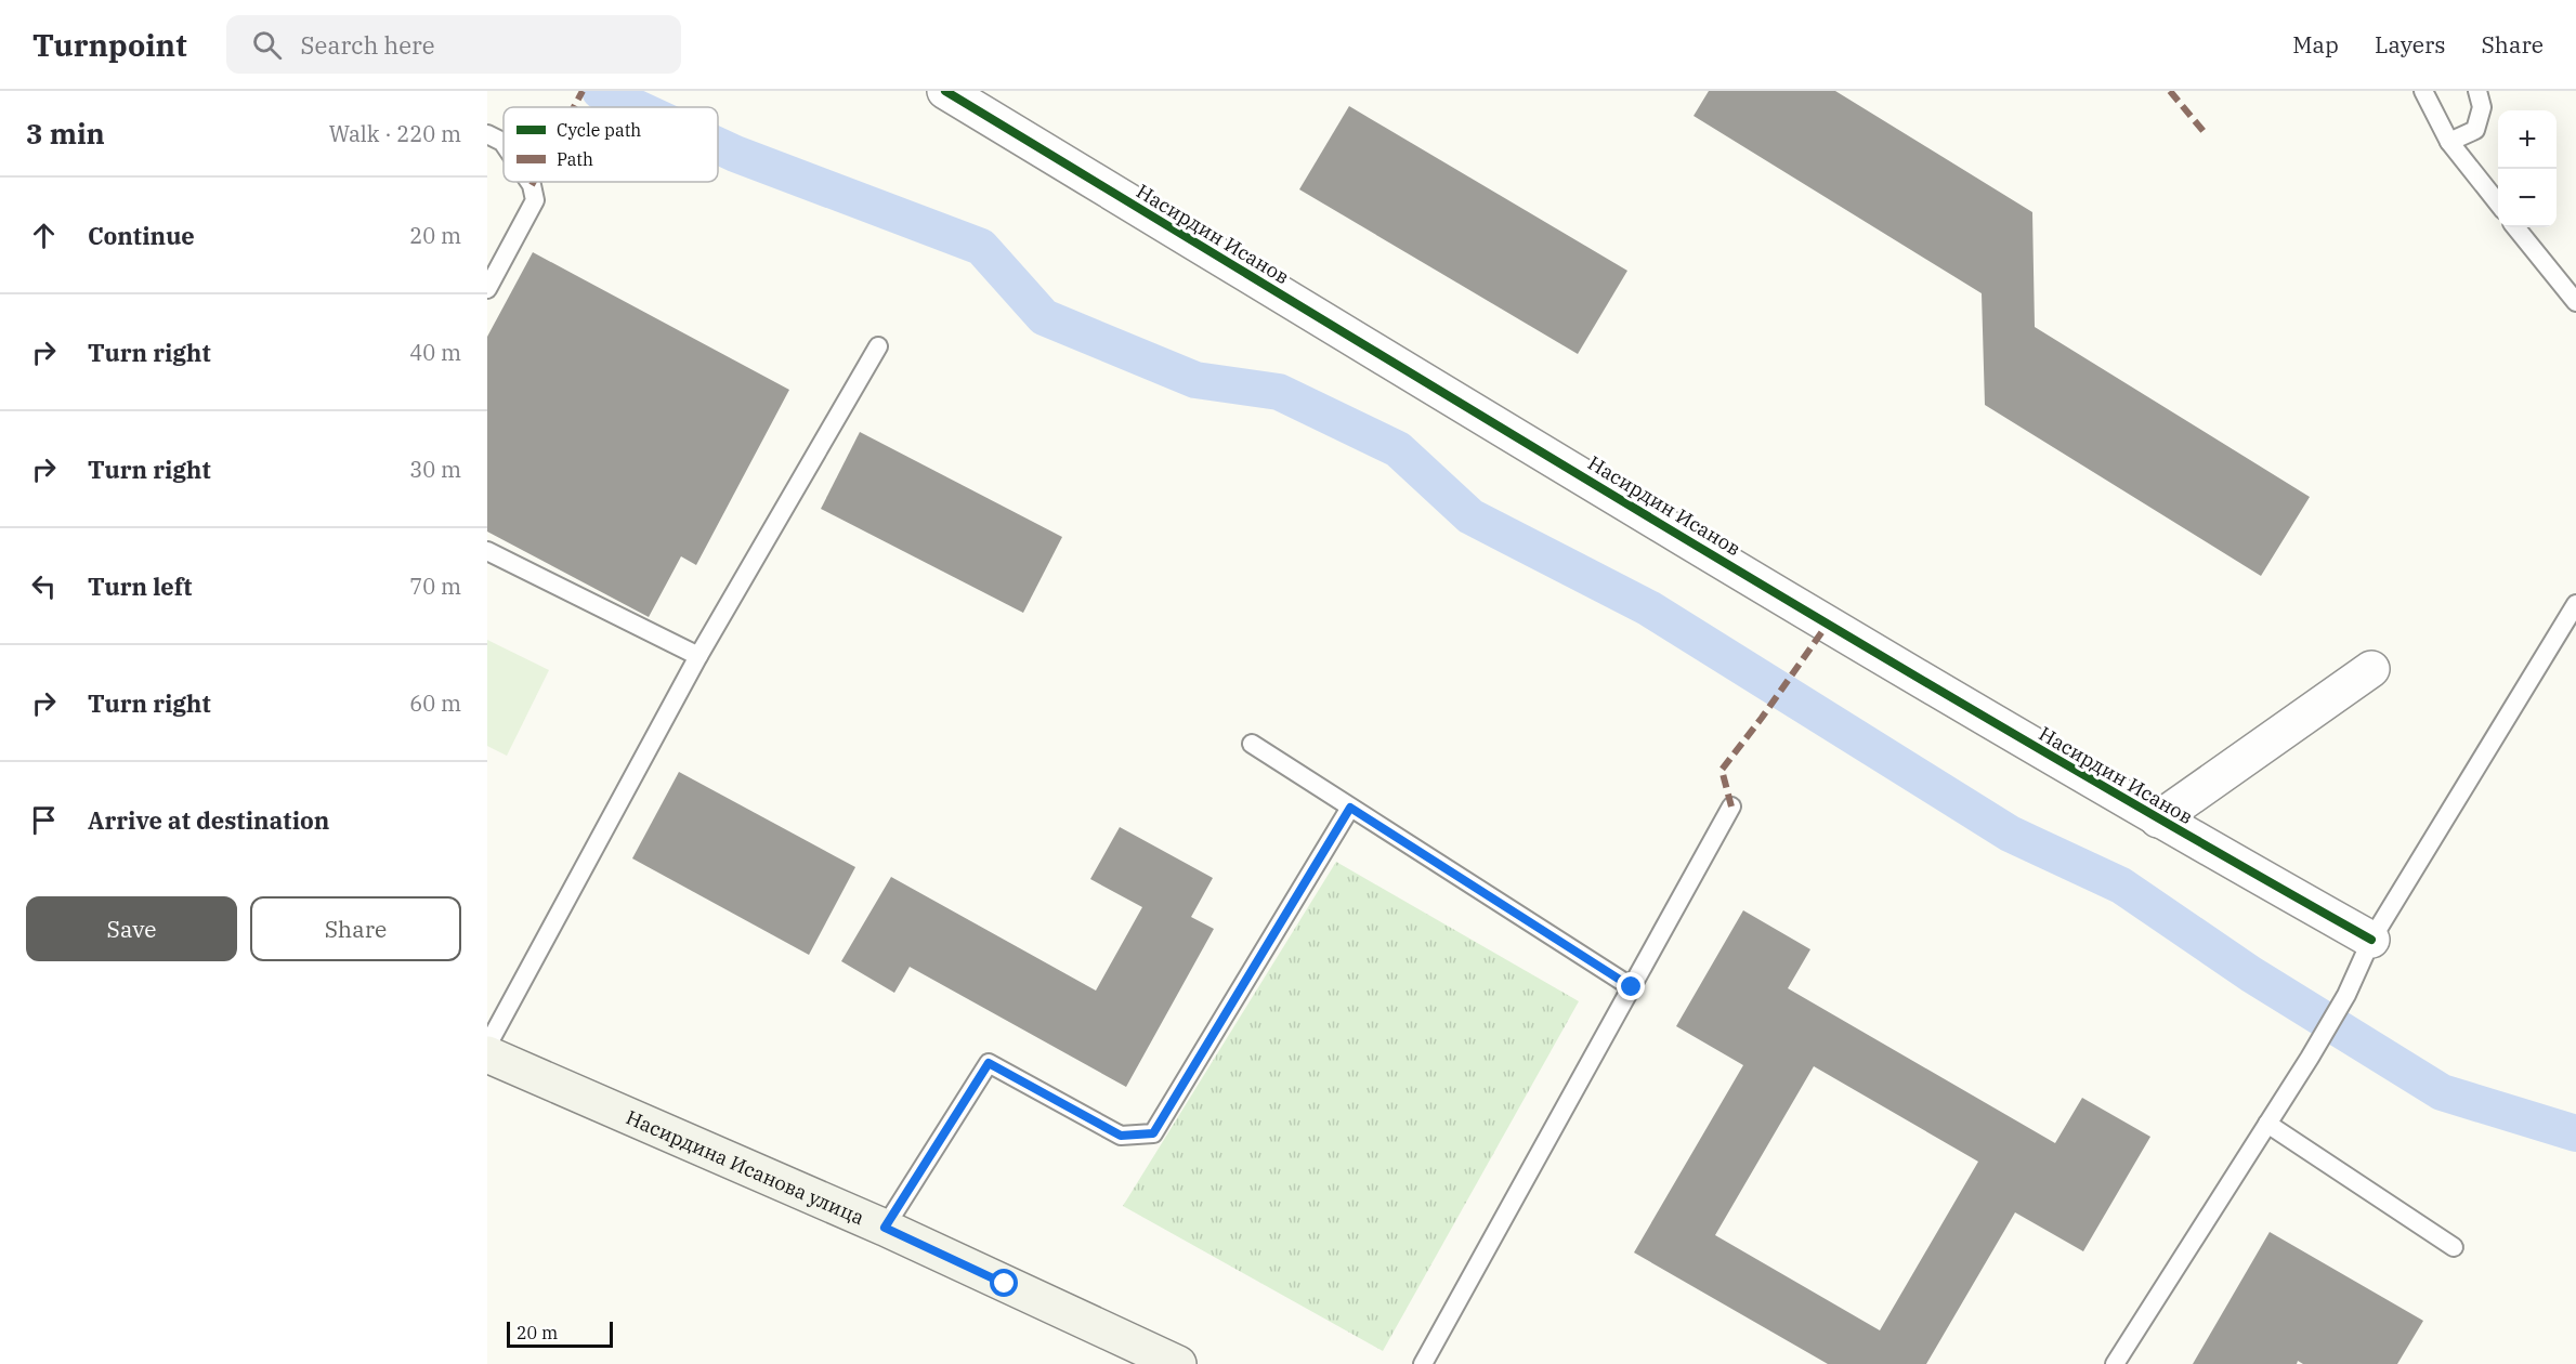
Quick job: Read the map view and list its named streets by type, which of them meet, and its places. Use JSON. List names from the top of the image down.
{
  "streets": {
    "main road": ["Насирдина Исанова улица"],
    "street": ["Насирдин Исанов"]
  },
  "legend": ["Cycle path", "Path"],
  "scale_bar": "20 m",
  "page": {
    "header": "Turnpoint",
    "search": "Search here",
    "nav": ["Map", "Layers", "Share"],
    "heading": ["3 min", "Walk · 220 m"],
    "map_buttons": ["+", "−"],
    "list": [
      ["Continue", "20 m"],
      ["Turn right", "40 m"],
      ["Turn right", "30 m"],
      ["Turn left", "70 m"],
      ["Turn right", "60 m"],
      "Arrive at destination"
    ],
    "buttons": ["Save", "Share"],
    "scale": "20 m"
  }
}
